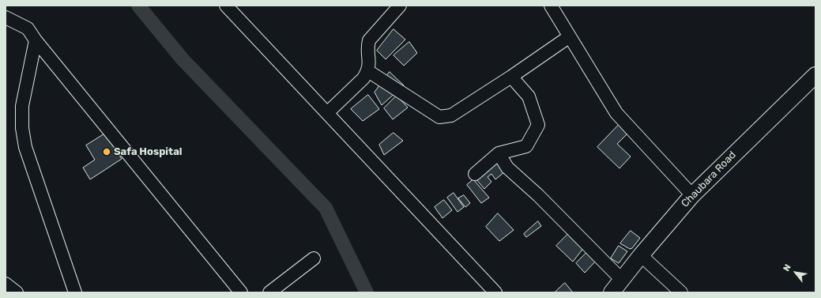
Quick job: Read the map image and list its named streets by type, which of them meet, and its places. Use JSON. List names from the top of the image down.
{
  "streets": {
    "street": ["Chaubara Road"]
  },
  "places": ["Safa Hospital"],
  "north": "top left"
}
